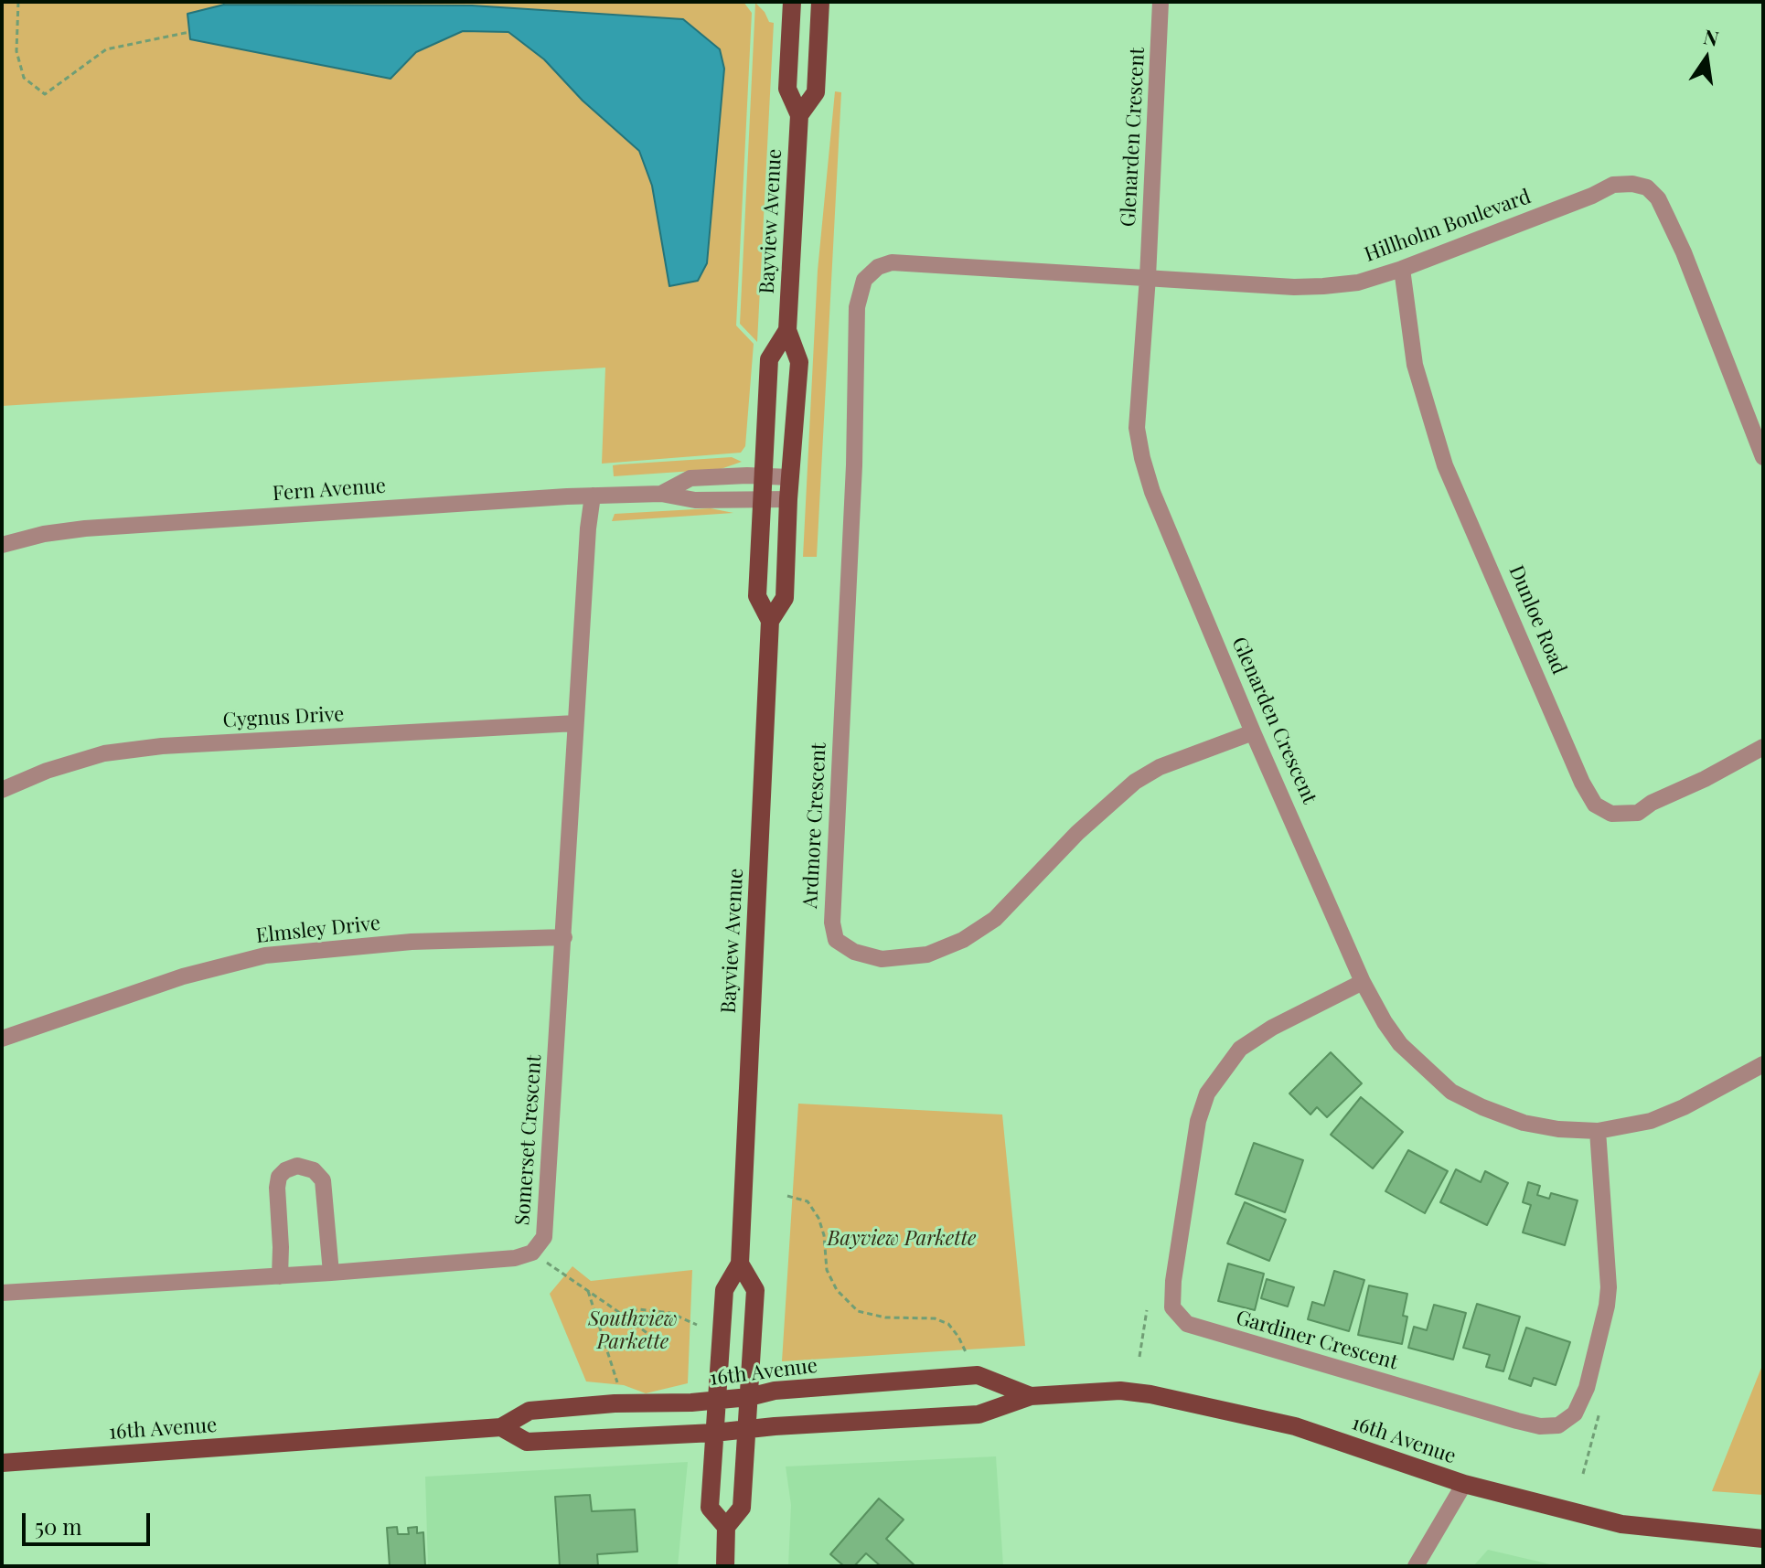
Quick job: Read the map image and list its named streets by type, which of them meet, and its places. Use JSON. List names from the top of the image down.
{
  "streets": {
    "main road": ["Bayview Avenue", "16th Avenue"],
    "street": [
      "Glenarden Crescent",
      "Hillholm Boulevard",
      "Fern Avenue",
      "Dunloe Road",
      "Cygnus Drive",
      "Ardmore Crescent",
      "Elmsley Drive",
      "Somerset Crescent",
      "Gardiner Crescent"
    ]
  },
  "crossings": [
    ["Glenarden Crescent", "Hillholm Boulevard"],
    ["Glenarden Crescent", "Ardmore Crescent"],
    ["Glenarden Crescent", "Gardiner Crescent"],
    ["Bayview Avenue", "Fern Avenue"],
    ["Bayview Avenue", "16th Avenue"],
    ["Hillholm Boulevard", "Dunloe Road"],
    ["Hillholm Boulevard", "Ardmore Crescent"],
    ["Fern Avenue", "Somerset Crescent"],
    ["Cygnus Drive", "Somerset Crescent"],
    ["Elmsley Drive", "Somerset Crescent"]
  ],
  "parks": ["Bayview Parkette", "Southview Parkette"],
  "scale_bar": "50 m",
  "north": "top"
}
